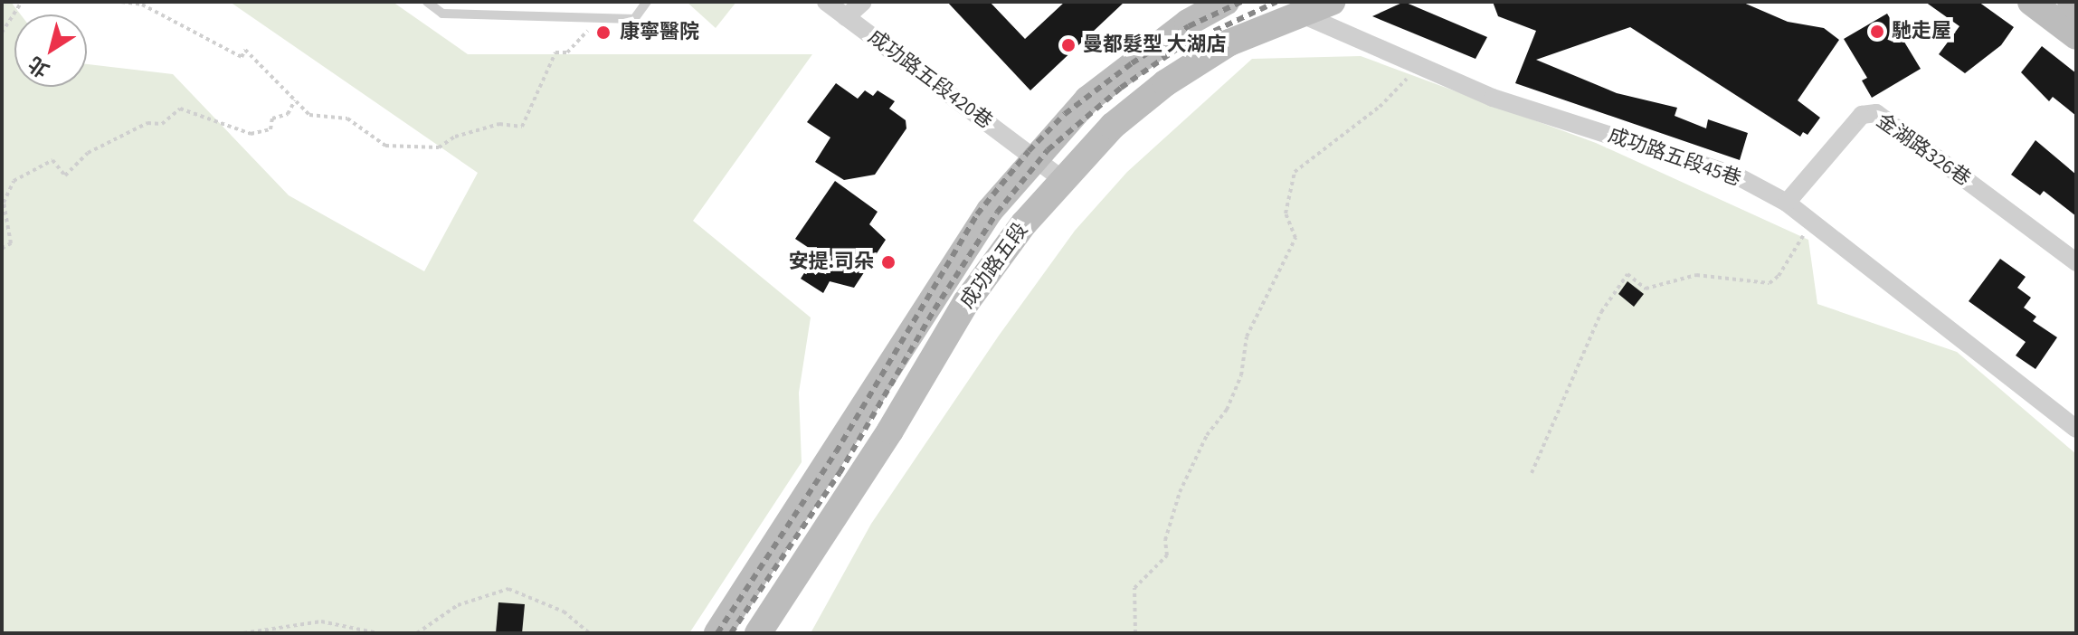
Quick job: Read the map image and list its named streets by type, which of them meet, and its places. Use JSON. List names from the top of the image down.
{
  "streets": {
    "main road": ["成功路五段"],
    "street": ["成功路五段420巷", "金湖路326巷", "成功路五段45巷"]
  },
  "crossings": [
    ["成功路五段420巷", "成功路五段"],
    ["金湖路326巷", "成功路五段45巷"],
    ["成功路五段45巷", "成功路五段"]
  ],
  "places": [
    "馳走屋",
    "康寧醫院",
    "曼都髮型 大湖店",
    "安提.司朵"
  ],
  "north": "bottom left"
}
